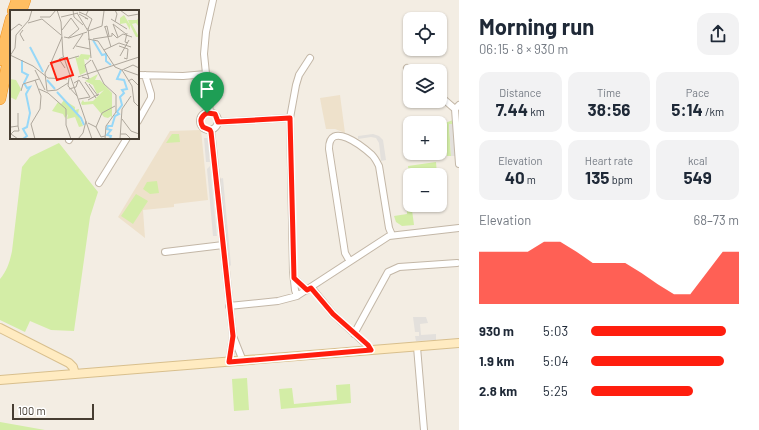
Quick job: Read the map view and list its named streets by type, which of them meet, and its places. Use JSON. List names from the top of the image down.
{
  "scale_bar": "100 m",
  "page": {
    "heading": ["Morning run", "06:15 · 8 × 930 m"],
    "map_buttons": ["+", "−"],
    "stats": [
      ["Distance", "7.44 km"],
      ["Time", "38:56"],
      ["Pace", "5:14 /km"],
      ["Elevation", "40 m"],
      ["Heart rate", "135 bpm"],
      ["kcal", "549"]
    ],
    "chart": ["Elevation", "68–73 m"],
    "list": [
      {
        "name": "930 m",
        "note": "5:03"
      },
      {
        "name": "1.9 km",
        "note": "5:04"
      },
      {
        "name": "2.8 km",
        "note": "5:25"
      }
    ],
    "scale": "100 m"
  }
}
